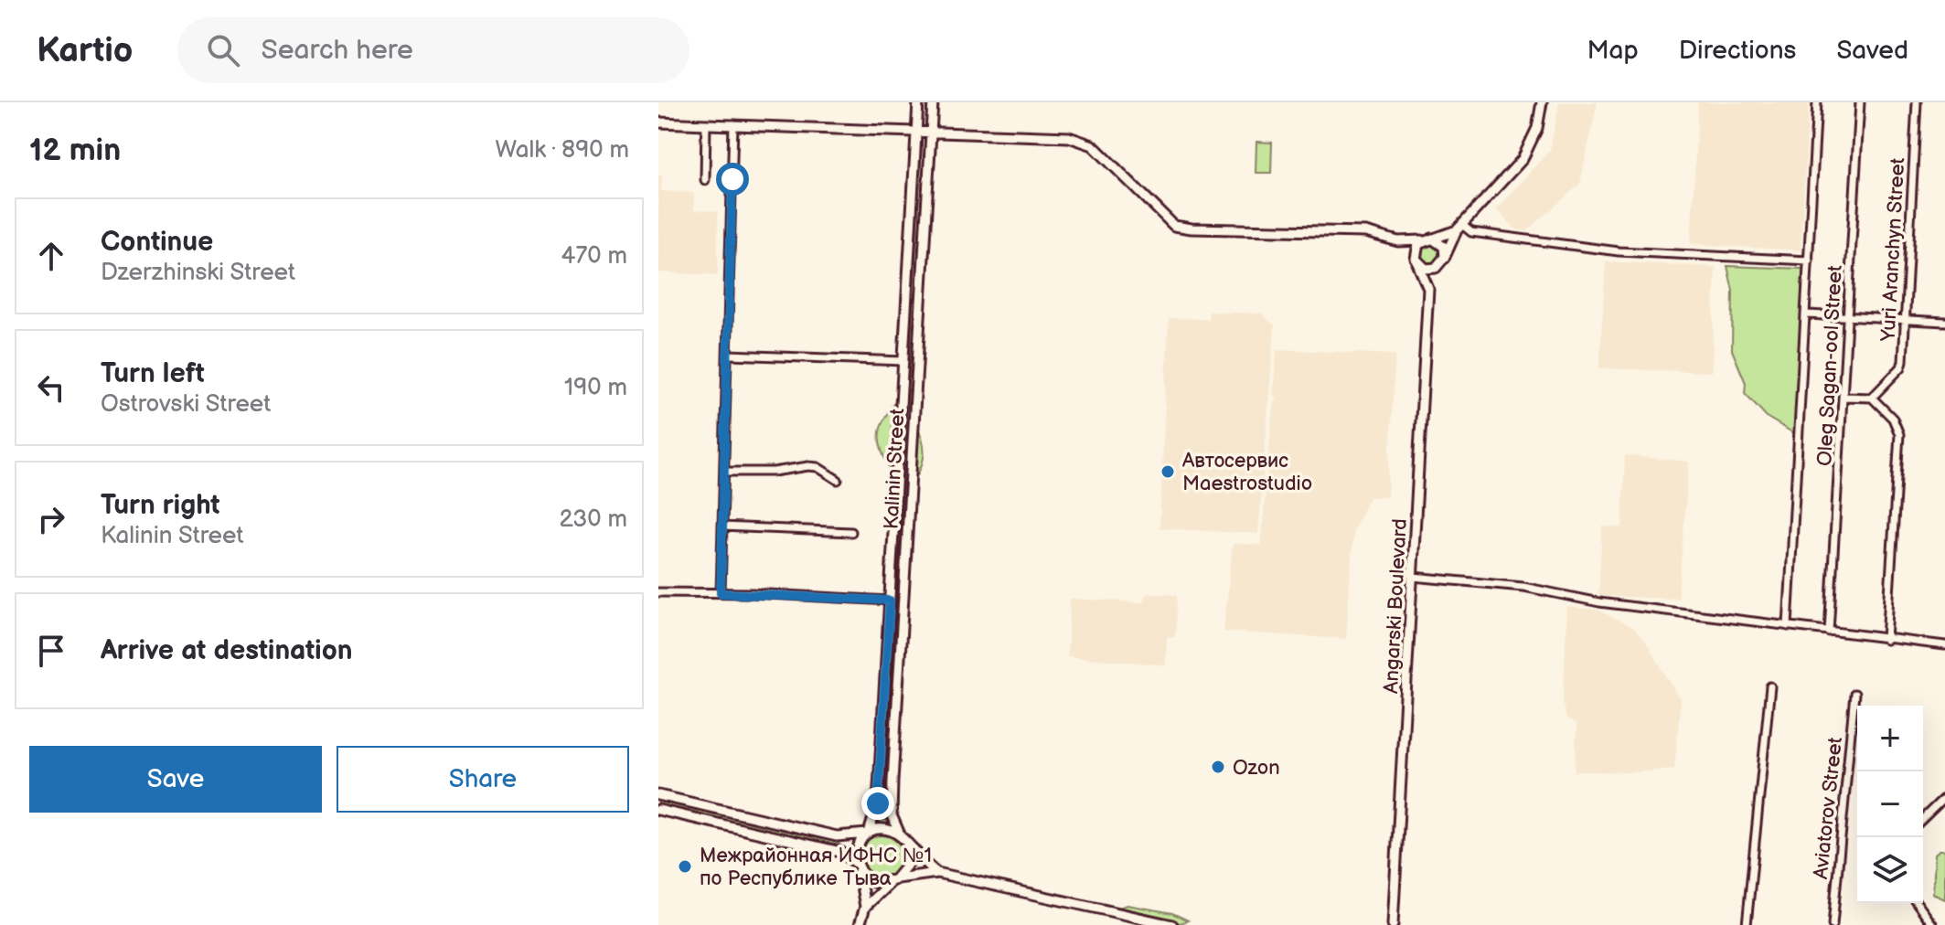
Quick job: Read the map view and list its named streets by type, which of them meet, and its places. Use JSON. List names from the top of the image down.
{
  "streets": {
    "main road": ["Kalinin Street", "Angarski Boulevard"],
    "street": ["Yuri Aranchyn Street", "Oleg Sagan-ool Street", "Aviatorov Street"]
  },
  "places": ["Автосервис Maestrostudio", "Ozon", "Межрайонная ИФНС №1 по Республике Тыва"],
  "page": {
    "header": "Kartio",
    "search": "Search here",
    "nav": ["Map", "Directions", "Saved"],
    "heading": ["12 min", "Walk · 890 m"],
    "list": [
      ["Continue", "Dzerzhinski Street", "470 m"],
      ["Turn left", "Ostrovski Street", "190 m"],
      ["Turn right", "Kalinin Street", "230 m"],
      "Arrive at destination"
    ],
    "map_buttons": ["+", "−"],
    "buttons": ["Save", "Share"]
  }
}
